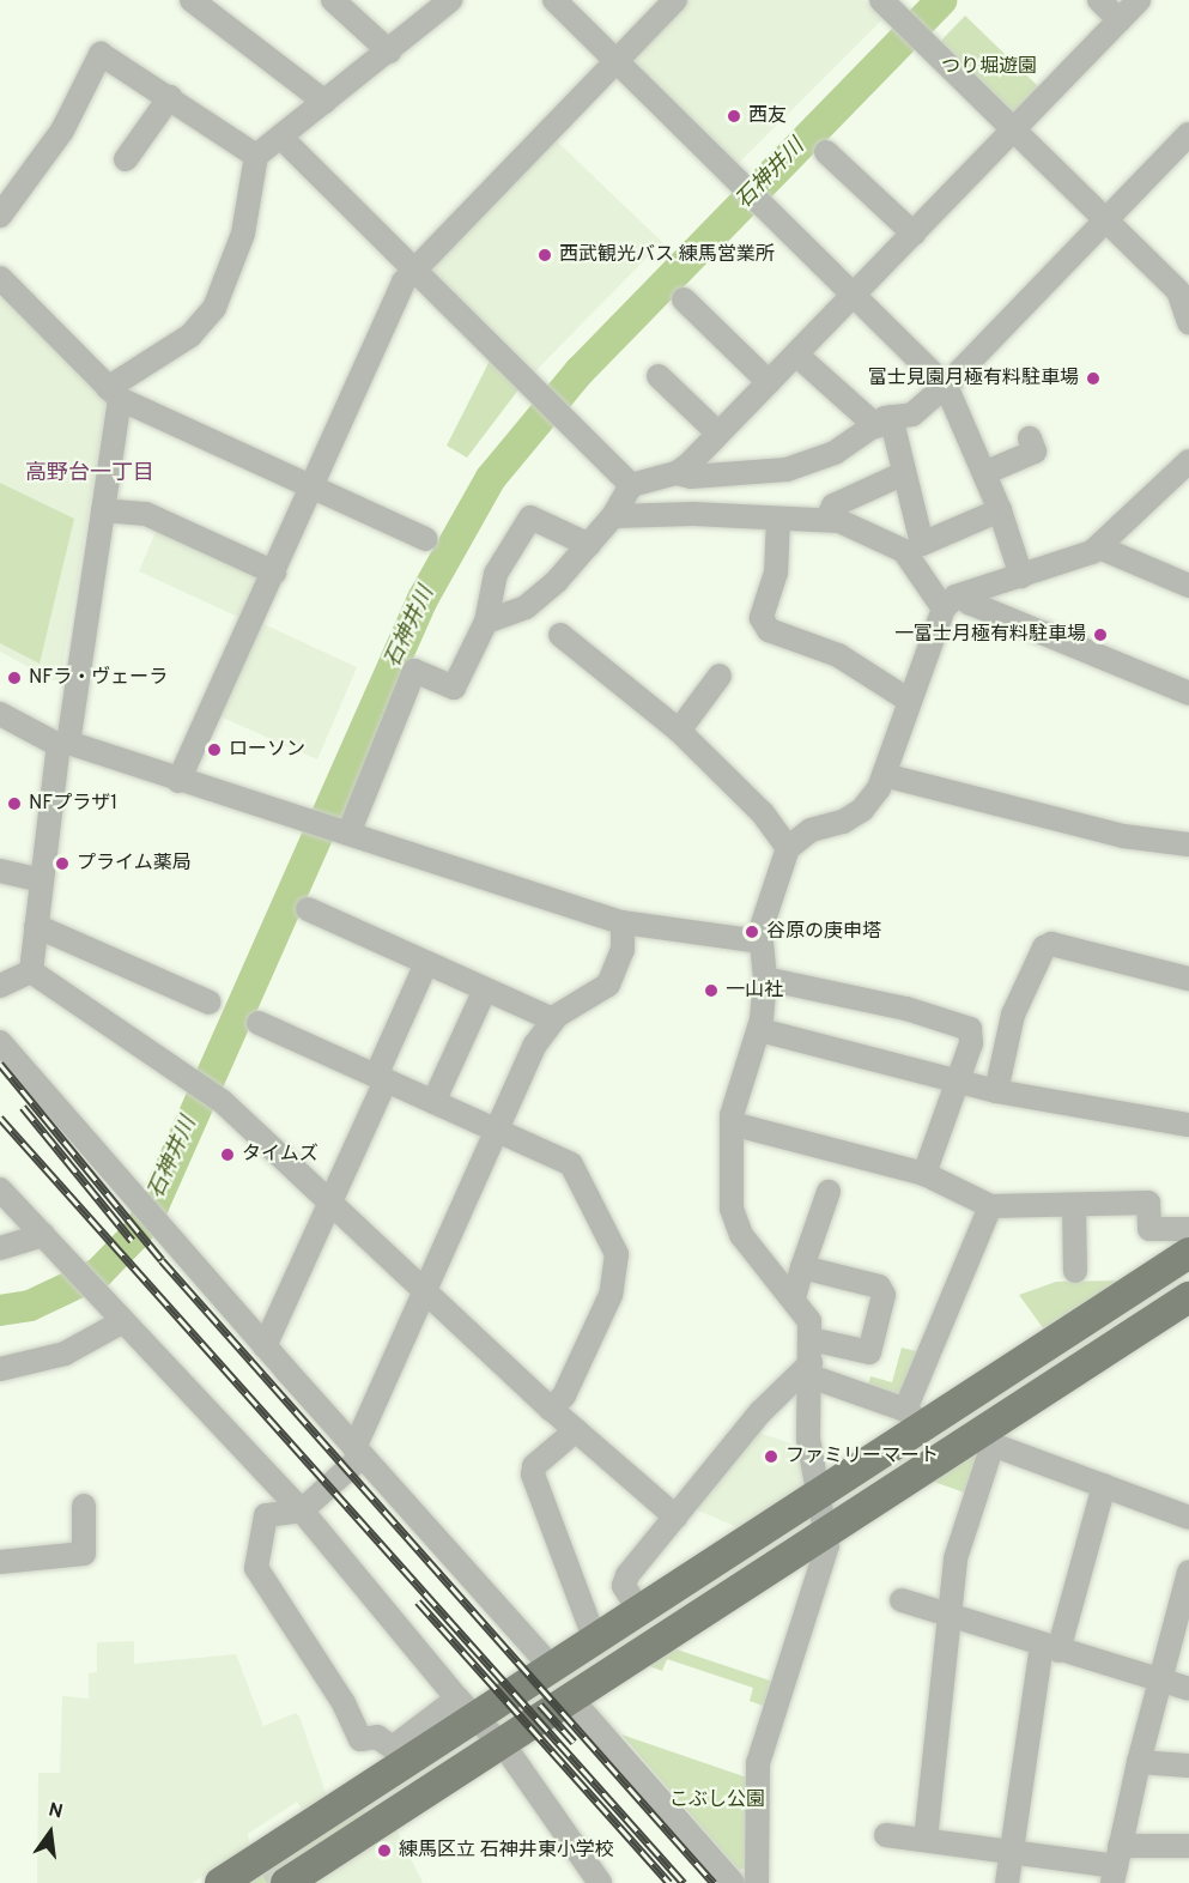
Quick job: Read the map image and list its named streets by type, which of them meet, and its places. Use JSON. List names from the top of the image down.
{
  "districts": ["高野台一丁目"],
  "water": ["石神井川"],
  "parks": ["つり堀遊園", "こぶし公園"],
  "places": [
    "西友",
    "西武観光バス 練馬営業所",
    "富士見園月極有料駐車場",
    "一富士月極有料駐車場",
    "NFラ・ヴェーラ",
    "ローソン",
    "NFプラザ1",
    "プライム薬局",
    "谷原の庚申塔",
    "一山社",
    "タイムズ",
    "ファミリーマート",
    "練馬区立 石神井東小学校"
  ],
  "north": "top"
}
